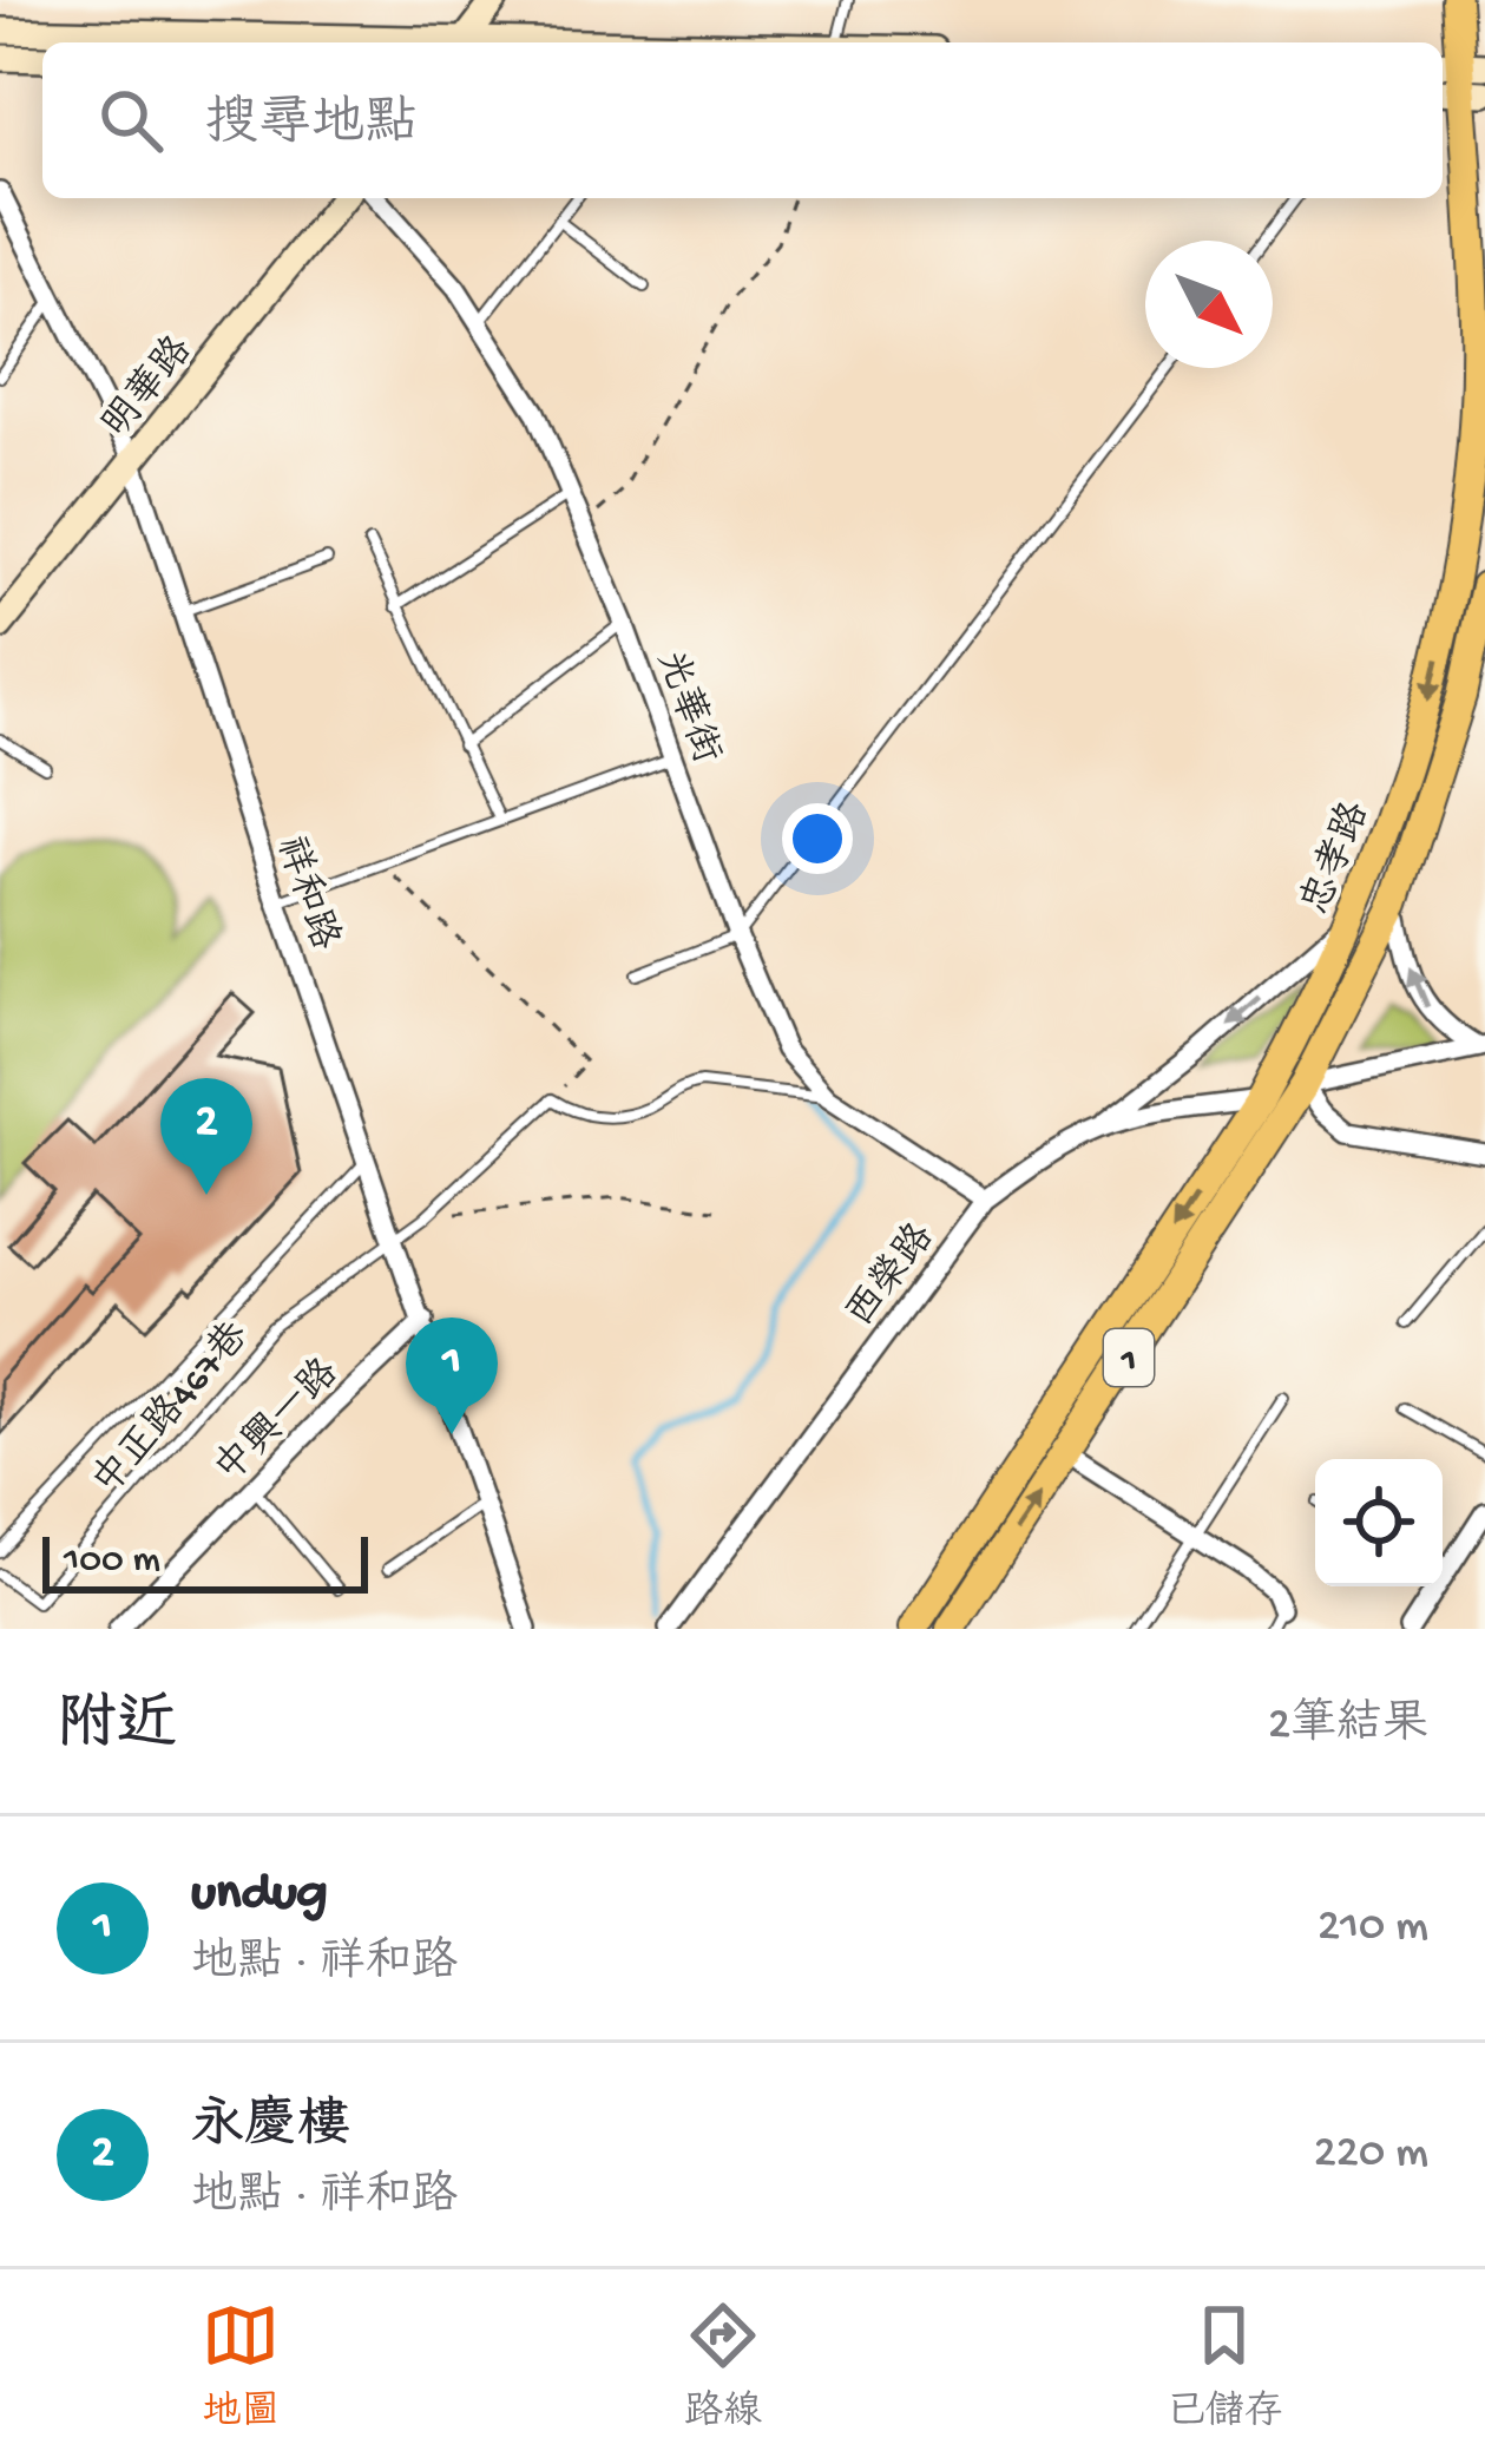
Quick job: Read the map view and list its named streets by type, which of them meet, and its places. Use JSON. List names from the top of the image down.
{
  "streets": {
    "main road": ["明華路", "忠孝路", "1"],
    "street": [
      "光華街",
      "祥和路",
      "西榮路",
      "中興一路"
    ],
    "lane": ["中正路467巷"]
  },
  "crossings": [
    ["明華路", "祥和路"],
    ["光華街", "西榮路"],
    ["忠孝路", "西榮路"],
    ["祥和路", "中正路467巷"],
    ["祥和路", "中興一路"]
  ],
  "scale_bar": "100 m",
  "north": "bottom right",
  "page": {
    "search": "搜尋地點",
    "pins": ["2", "1"],
    "scale": "100 m",
    "heading": ["附近", "2筆結果"],
    "list": [
      {
        "mark": "1",
        "name": "undug",
        "note": "地點 · 祥和路",
        "value": "210 m"
      },
      {
        "mark": "2",
        "name": "永慶樓",
        "note": "地點 · 祥和路",
        "value": "220 m"
      }
    ],
    "nav": ["地圖", "路線", "已儲存"]
  }
}
